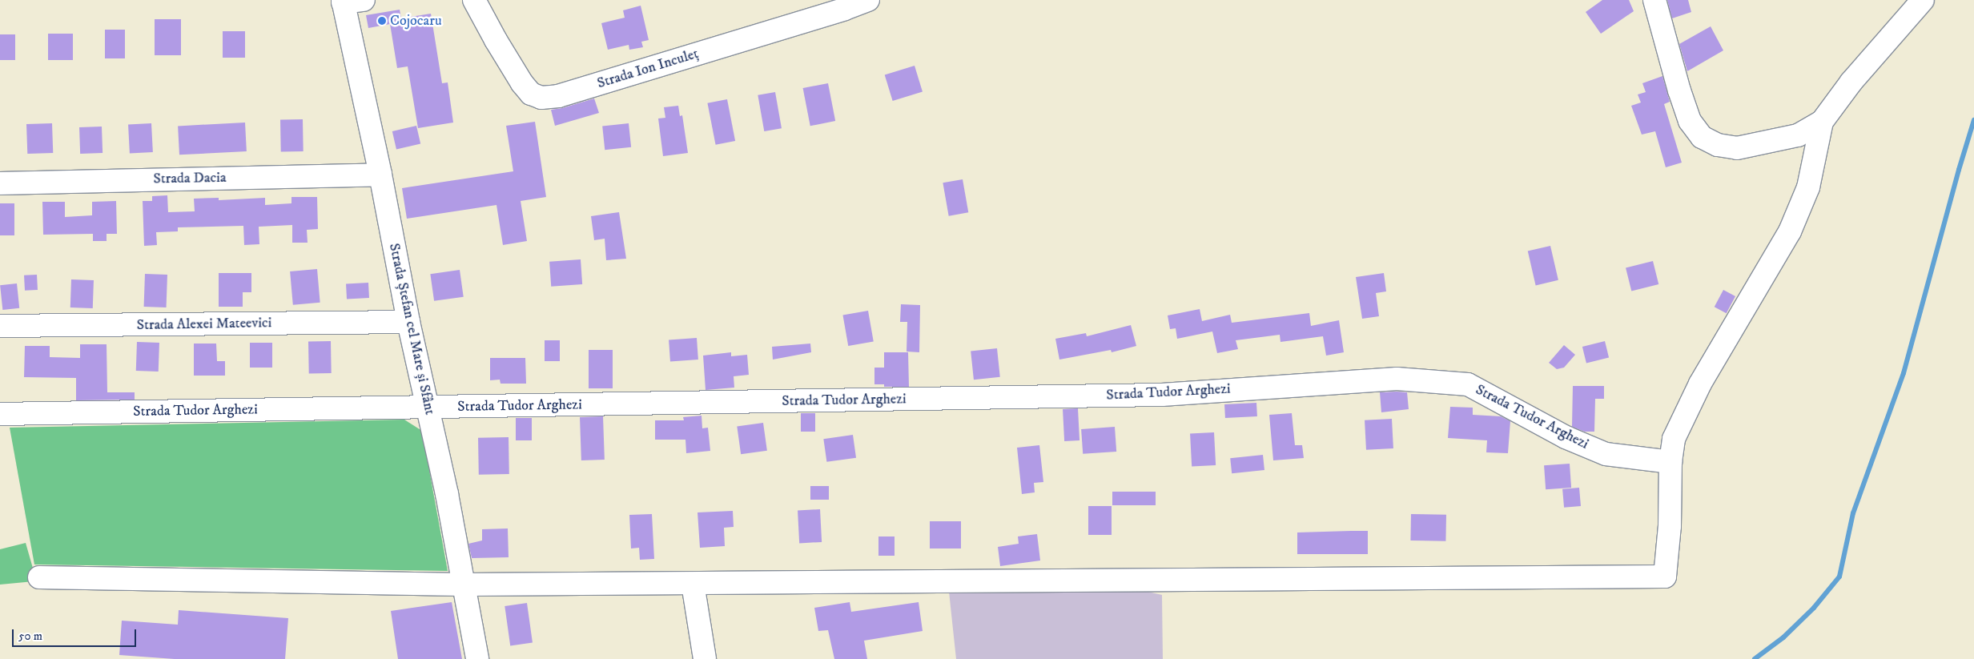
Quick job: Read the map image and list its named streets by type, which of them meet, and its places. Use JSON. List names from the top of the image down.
{
  "streets": {
    "street": [
      "Strada Ion Inculeț",
      "Strada Dacia",
      "Strada Alexei Mateevici",
      "Strada Ștefan cel Mare și Sfânt",
      "Strada Tudor Arghezi"
    ]
  },
  "crossings": [
    ["Strada Dacia", "Strada Ștefan cel Mare și Sfânt"],
    ["Strada Alexei Mateevici", "Strada Ștefan cel Mare și Sfânt"],
    ["Strada Ștefan cel Mare și Sfânt", "Strada Tudor Arghezi"]
  ],
  "places": ["Cojocaru"],
  "scale_bar": "50 m"
}
